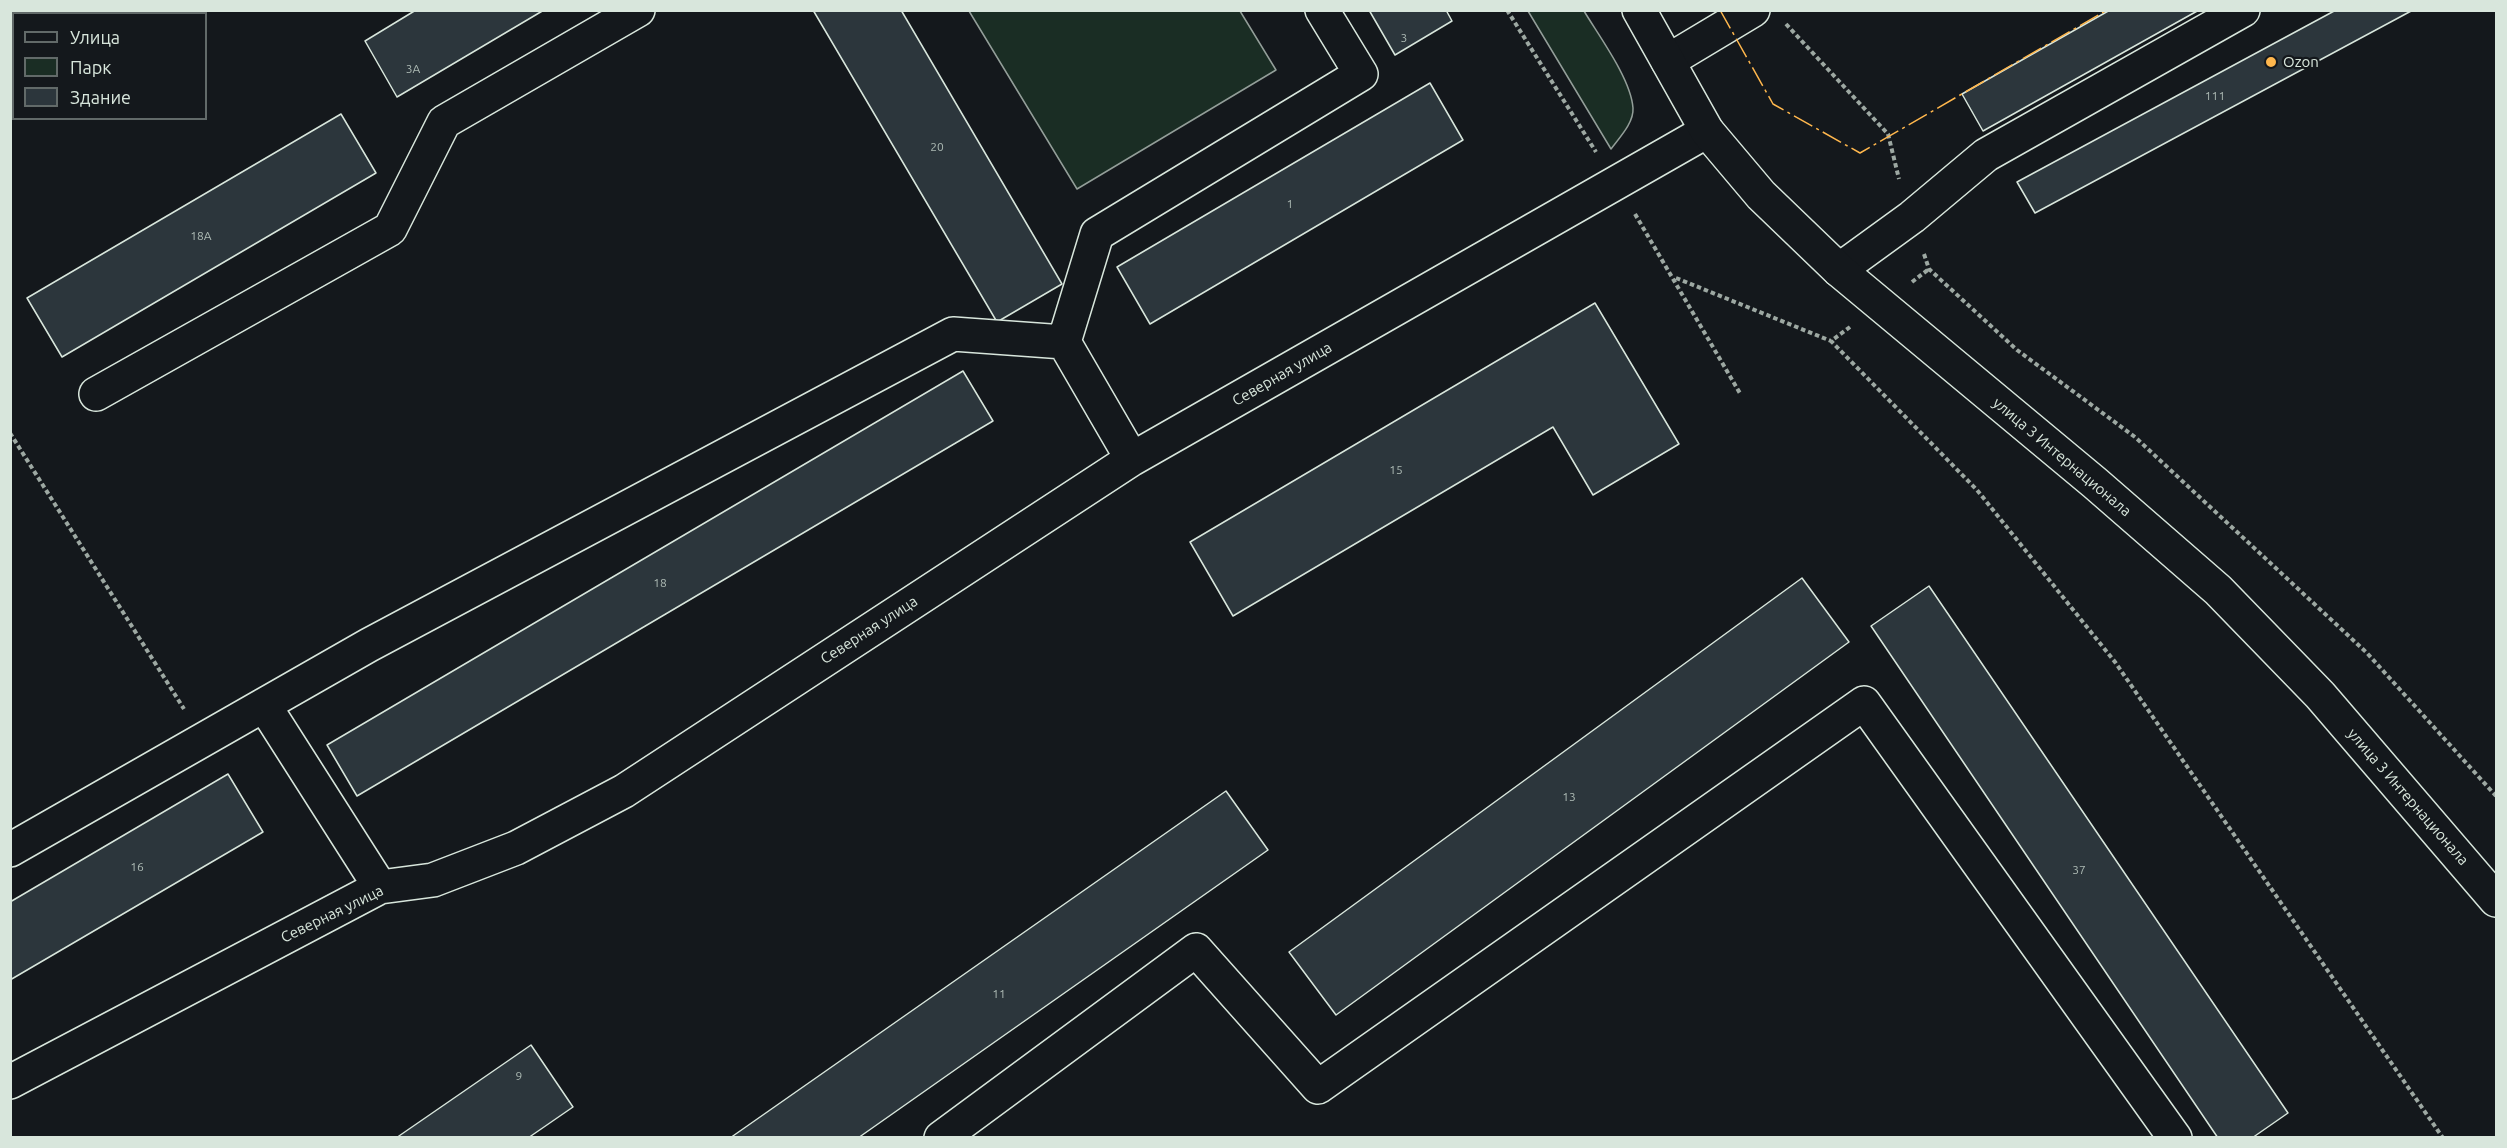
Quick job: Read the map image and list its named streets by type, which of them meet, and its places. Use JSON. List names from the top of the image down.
{
  "streets": {
    "street": ["Северная улица", "улица 3 Интернационала"]
  },
  "crossings": [
    ["Северная улица", "улица 3 Интернационала"]
  ],
  "places": ["Ozon"],
  "house_numbers": [
    "3",
    "3А",
    "111",
    "20",
    "1",
    "18А",
    "15",
    "18",
    "13",
    "16",
    "37",
    "11",
    "9"
  ],
  "legend": ["Улица", "Парк", "Здание"]
}
